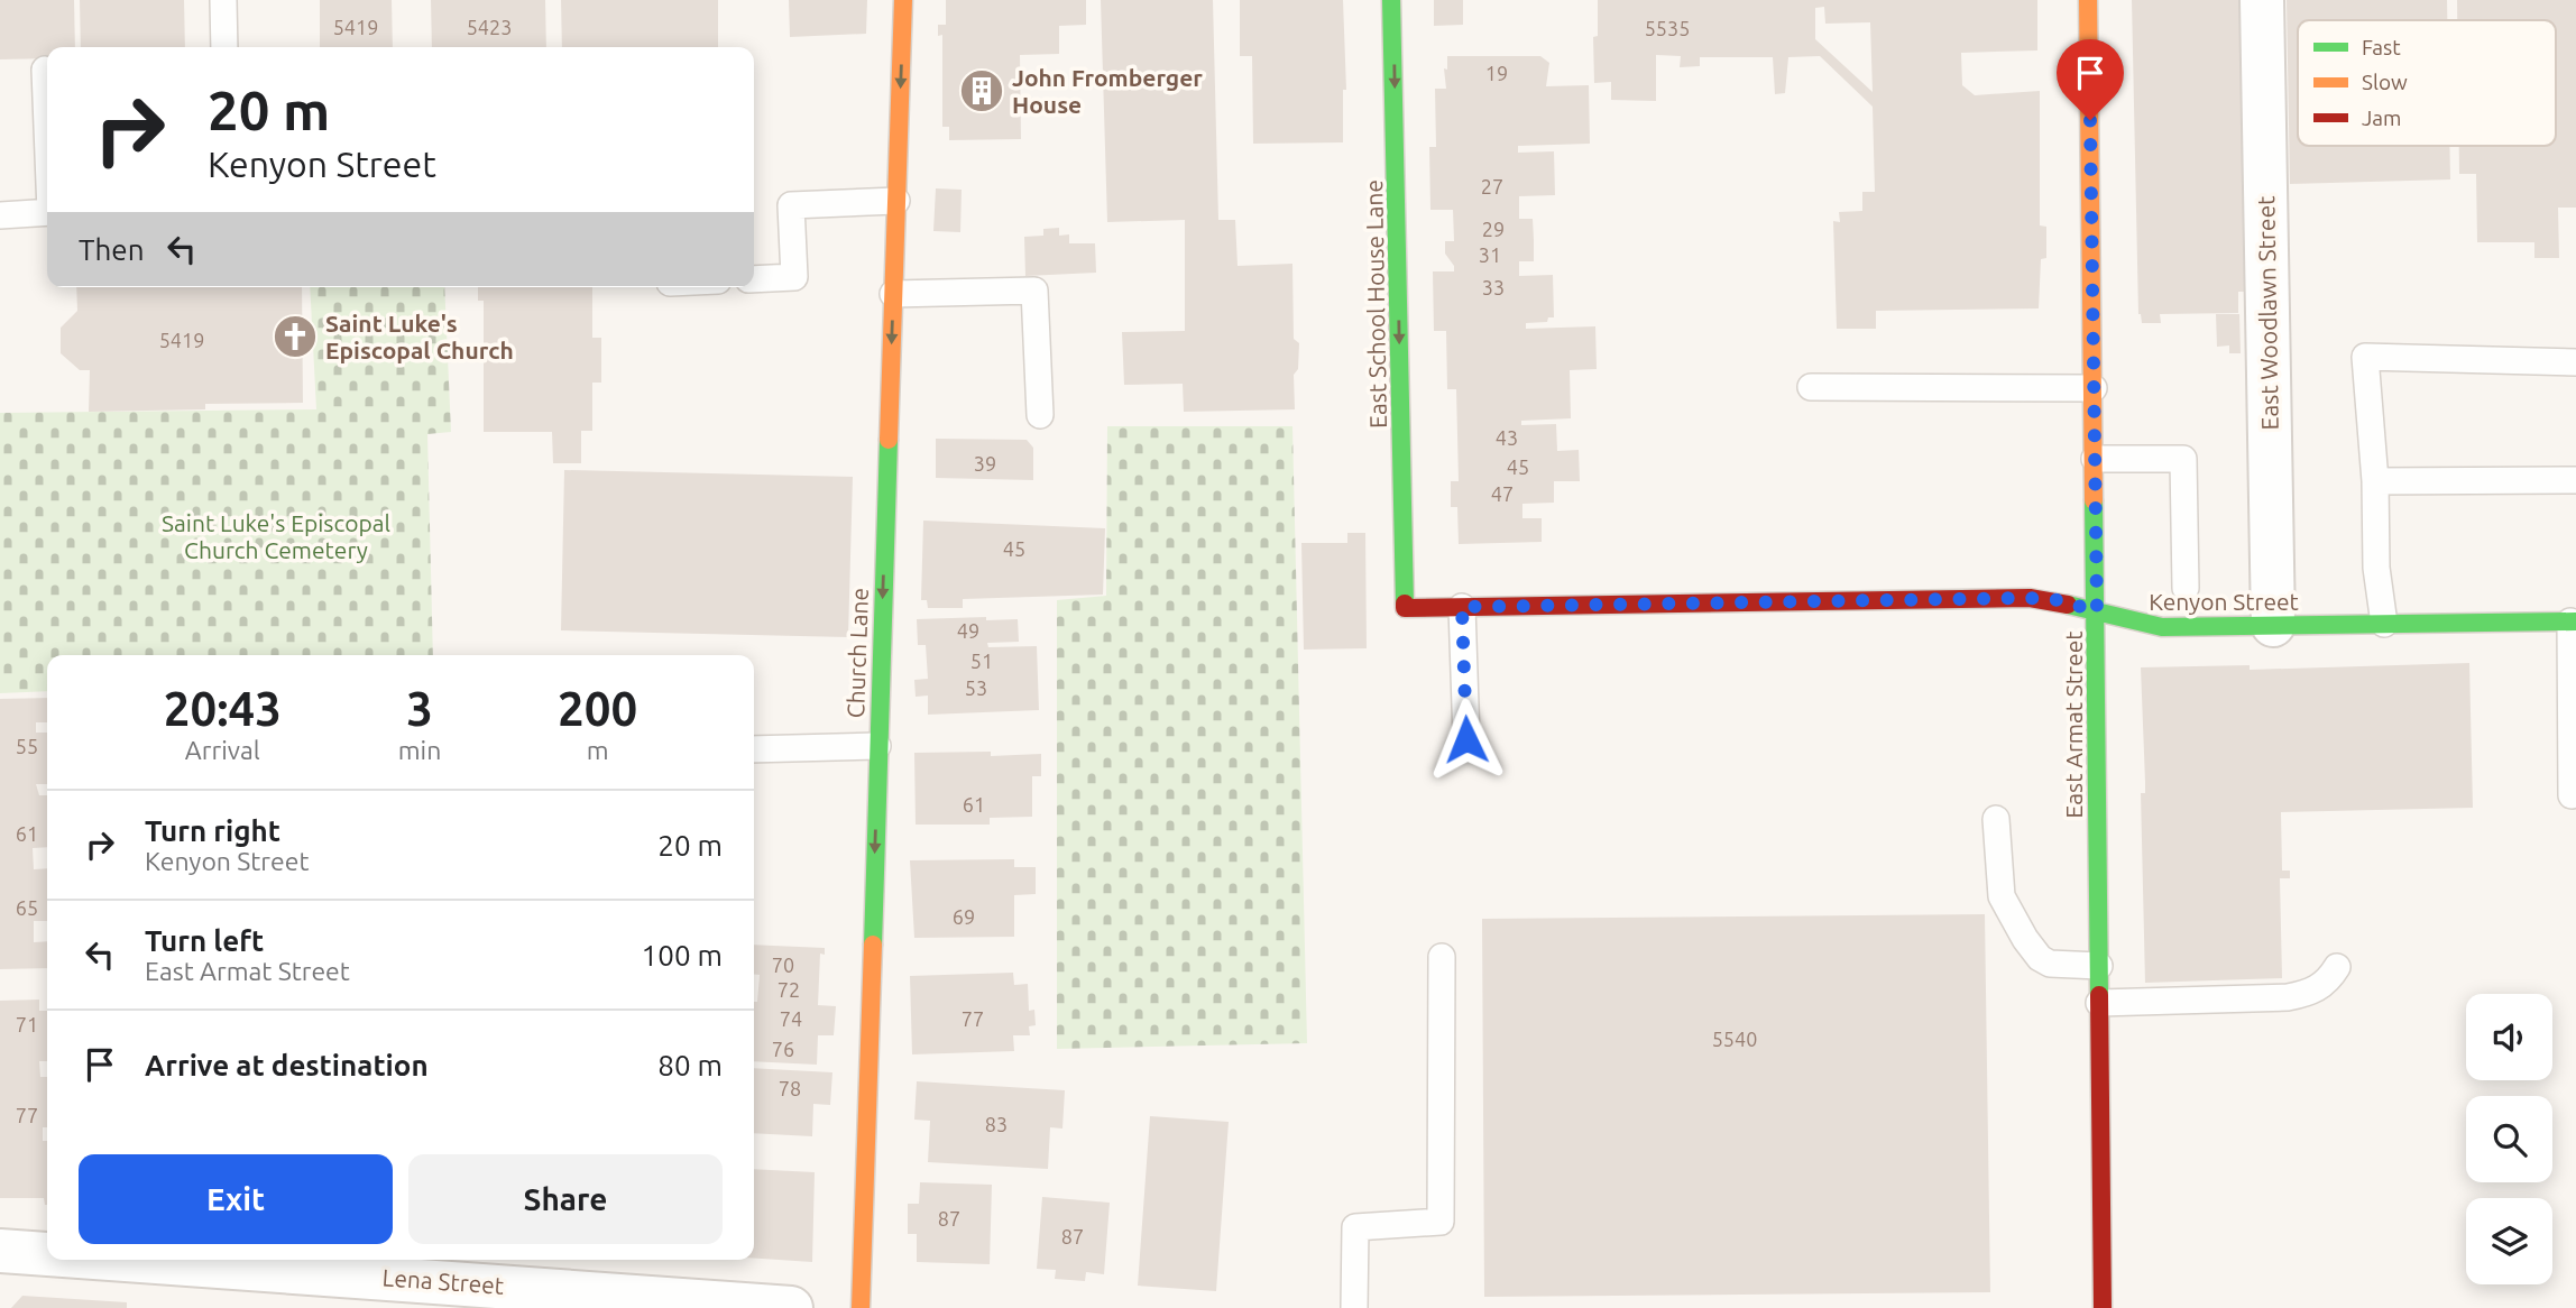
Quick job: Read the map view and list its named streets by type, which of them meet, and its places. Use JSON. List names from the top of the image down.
{
  "streets": {
    "street": [
      "East School House Lane",
      "East Woodlawn Street",
      "Kenyon Street",
      "Church Lane",
      "East Armat Street",
      "Lena Street"
    ]
  },
  "crossings": [
    ["East School House Lane", "Kenyon Street"],
    ["East Woodlawn Street", "Kenyon Street"],
    ["Kenyon Street", "East Armat Street"]
  ],
  "one_way": ["East School House Lane", "Church Lane"],
  "parks": ["Saint Luke's Episcopal Church Cemetery"],
  "places": {
    "building": ["John Fromberger House"],
    "church": ["Saint Luke's Episcopal Church"]
  },
  "house_numbers": [
    "5419",
    "5423",
    "5535",
    "19",
    "27",
    "29",
    "31",
    "33",
    "5419",
    "43",
    "39",
    "45",
    "47",
    "45",
    "49",
    "51",
    "53",
    "55",
    "61",
    "61",
    "65",
    "69",
    "70",
    "72",
    "74",
    "77",
    "71",
    "5540",
    "76",
    "78",
    "77",
    "83",
    "87",
    "87"
  ],
  "legend": ["Fast", "Slow", "Jam"],
  "page": {
    "turn": ["20 m", "Kenyon Street"],
    "then": "Then",
    "eta": [
      "20:43",
      "Arrival",
      "3",
      "min",
      "200",
      "m"
    ],
    "list": [
      {
        "name": "Turn right",
        "note": "Kenyon Street",
        "value": "20 m"
      },
      {
        "name": "Turn left",
        "note": "East Armat Street",
        "value": "100 m"
      },
      {
        "name": "Arrive at destination",
        "value": "80 m"
      }
    ],
    "buttons": ["Exit", "Share"]
  }
}
